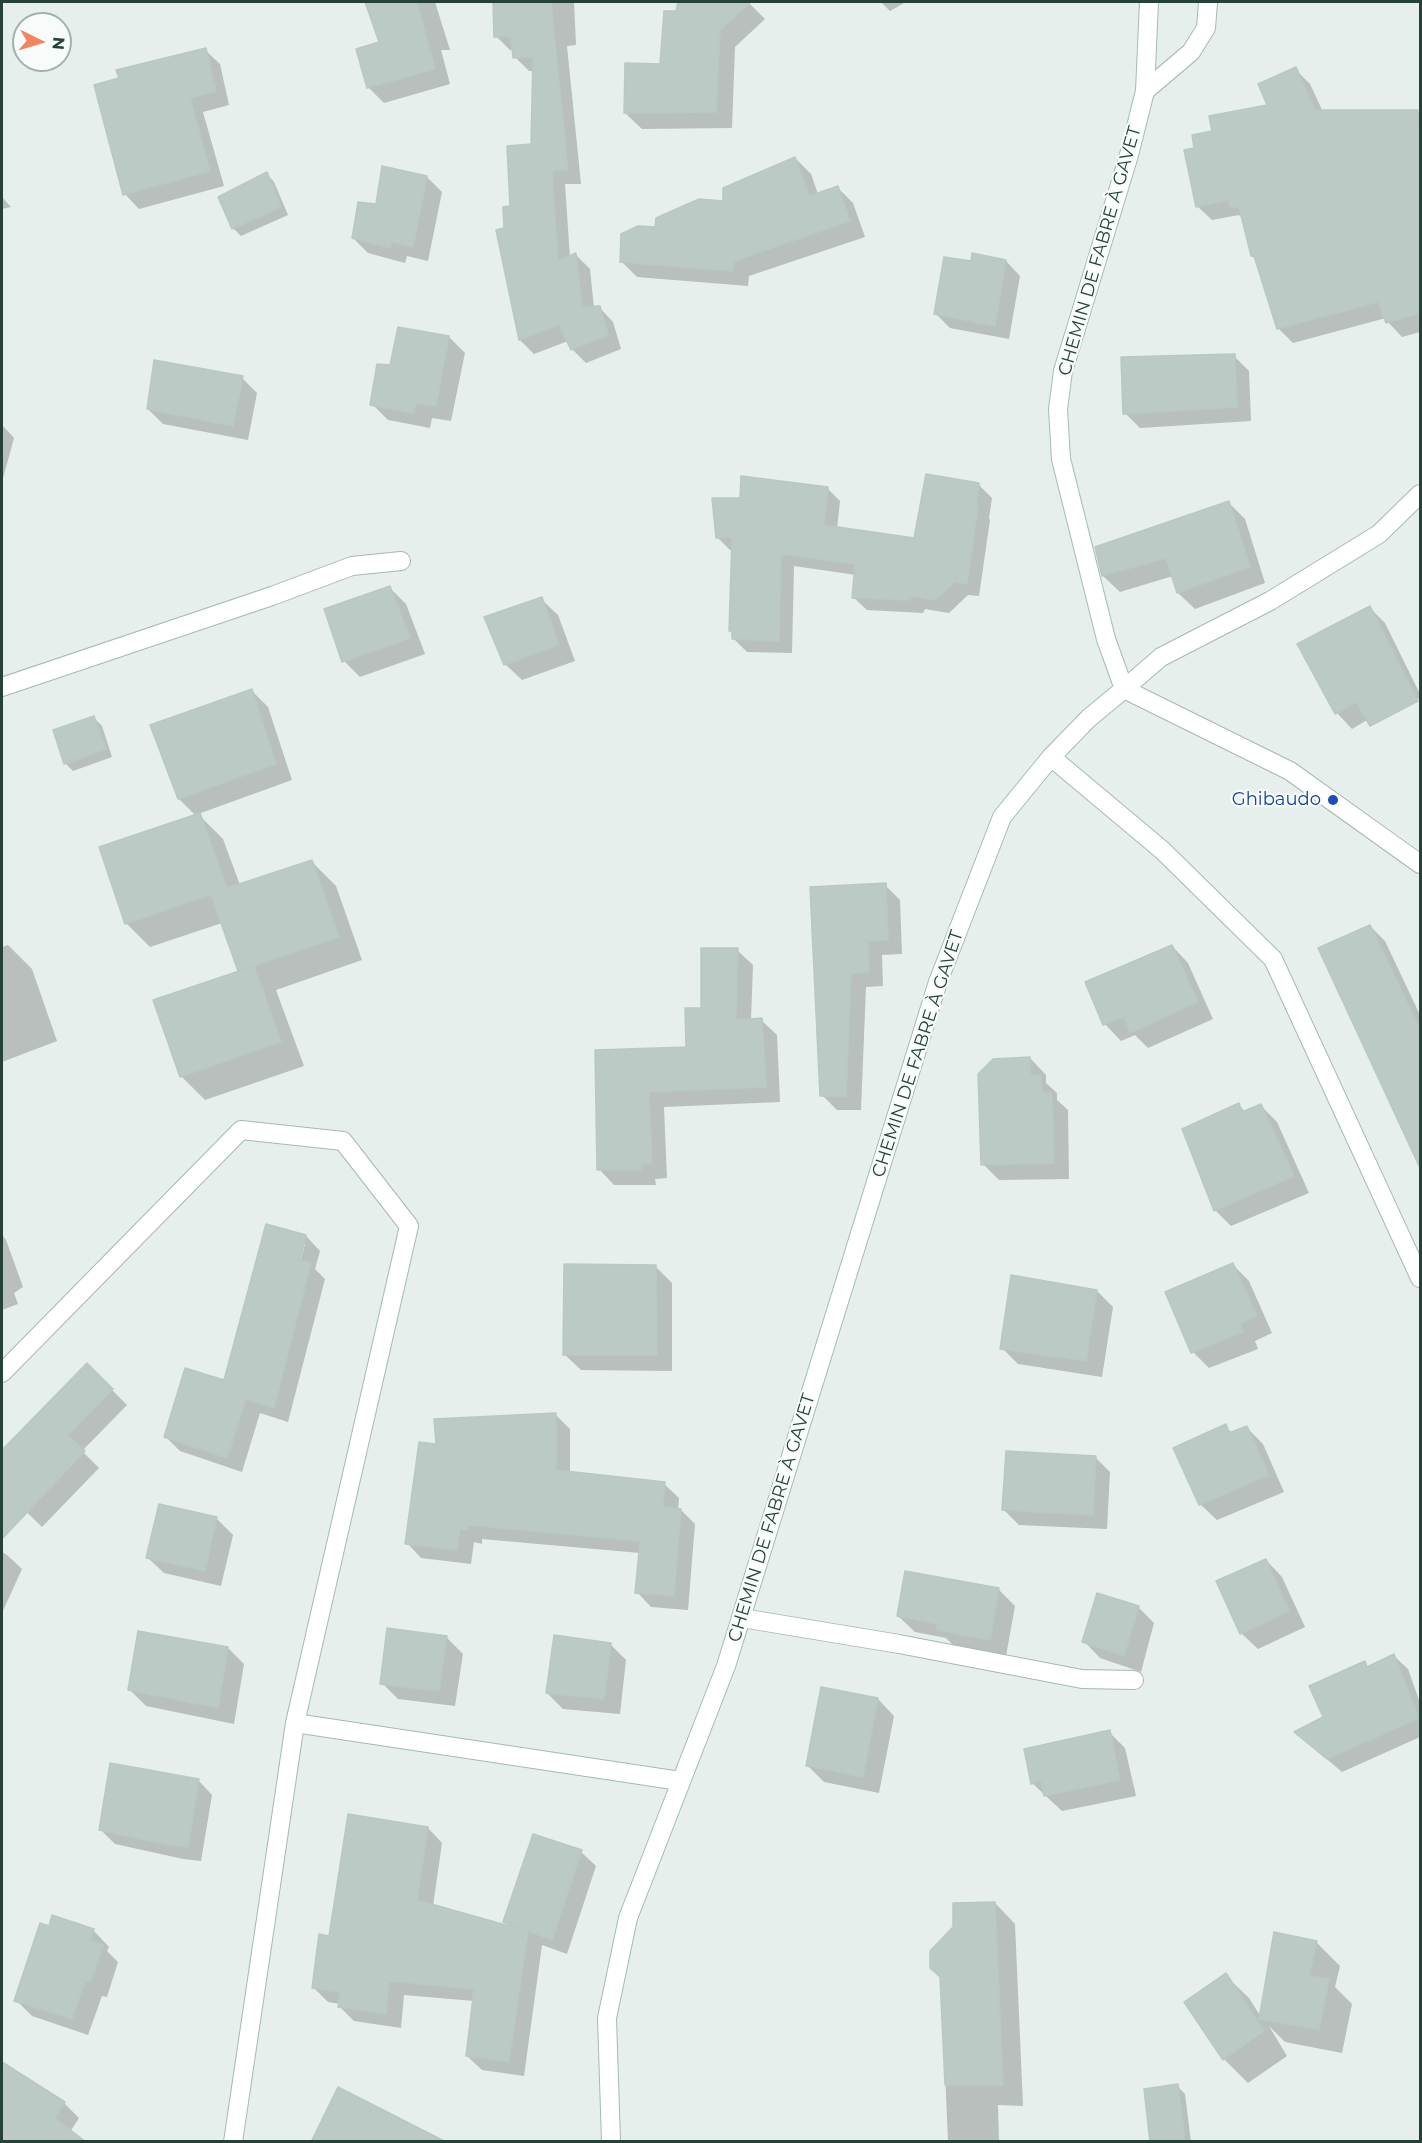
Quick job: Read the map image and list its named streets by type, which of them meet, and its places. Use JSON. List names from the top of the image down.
{
  "streets": {
    "street": ["CHEMIN DE FABRE À GAVET"]
  },
  "places": ["Ghibaudo"],
  "north": "right"
}
